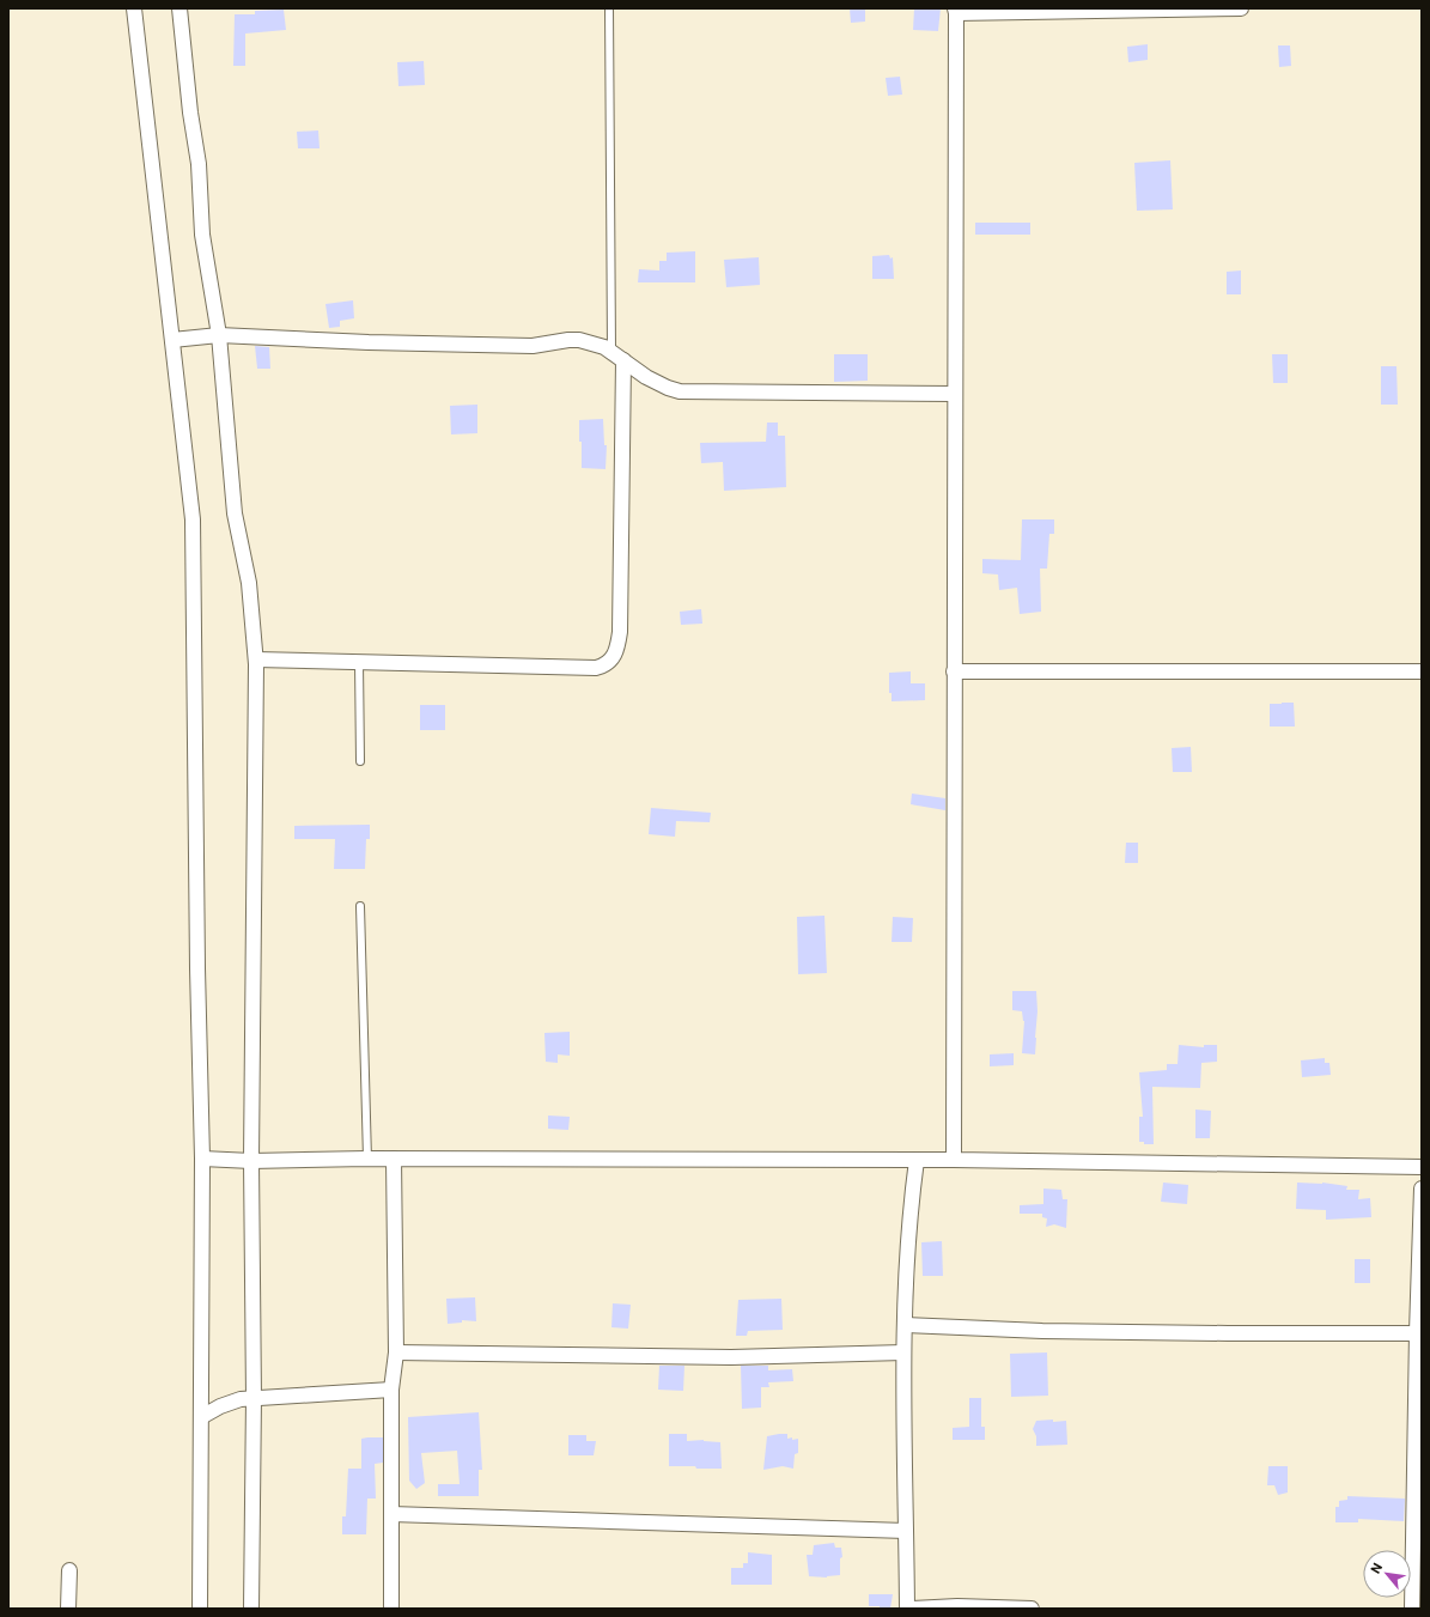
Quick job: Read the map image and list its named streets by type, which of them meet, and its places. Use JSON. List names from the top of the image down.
{
  "north": "top left"
}
